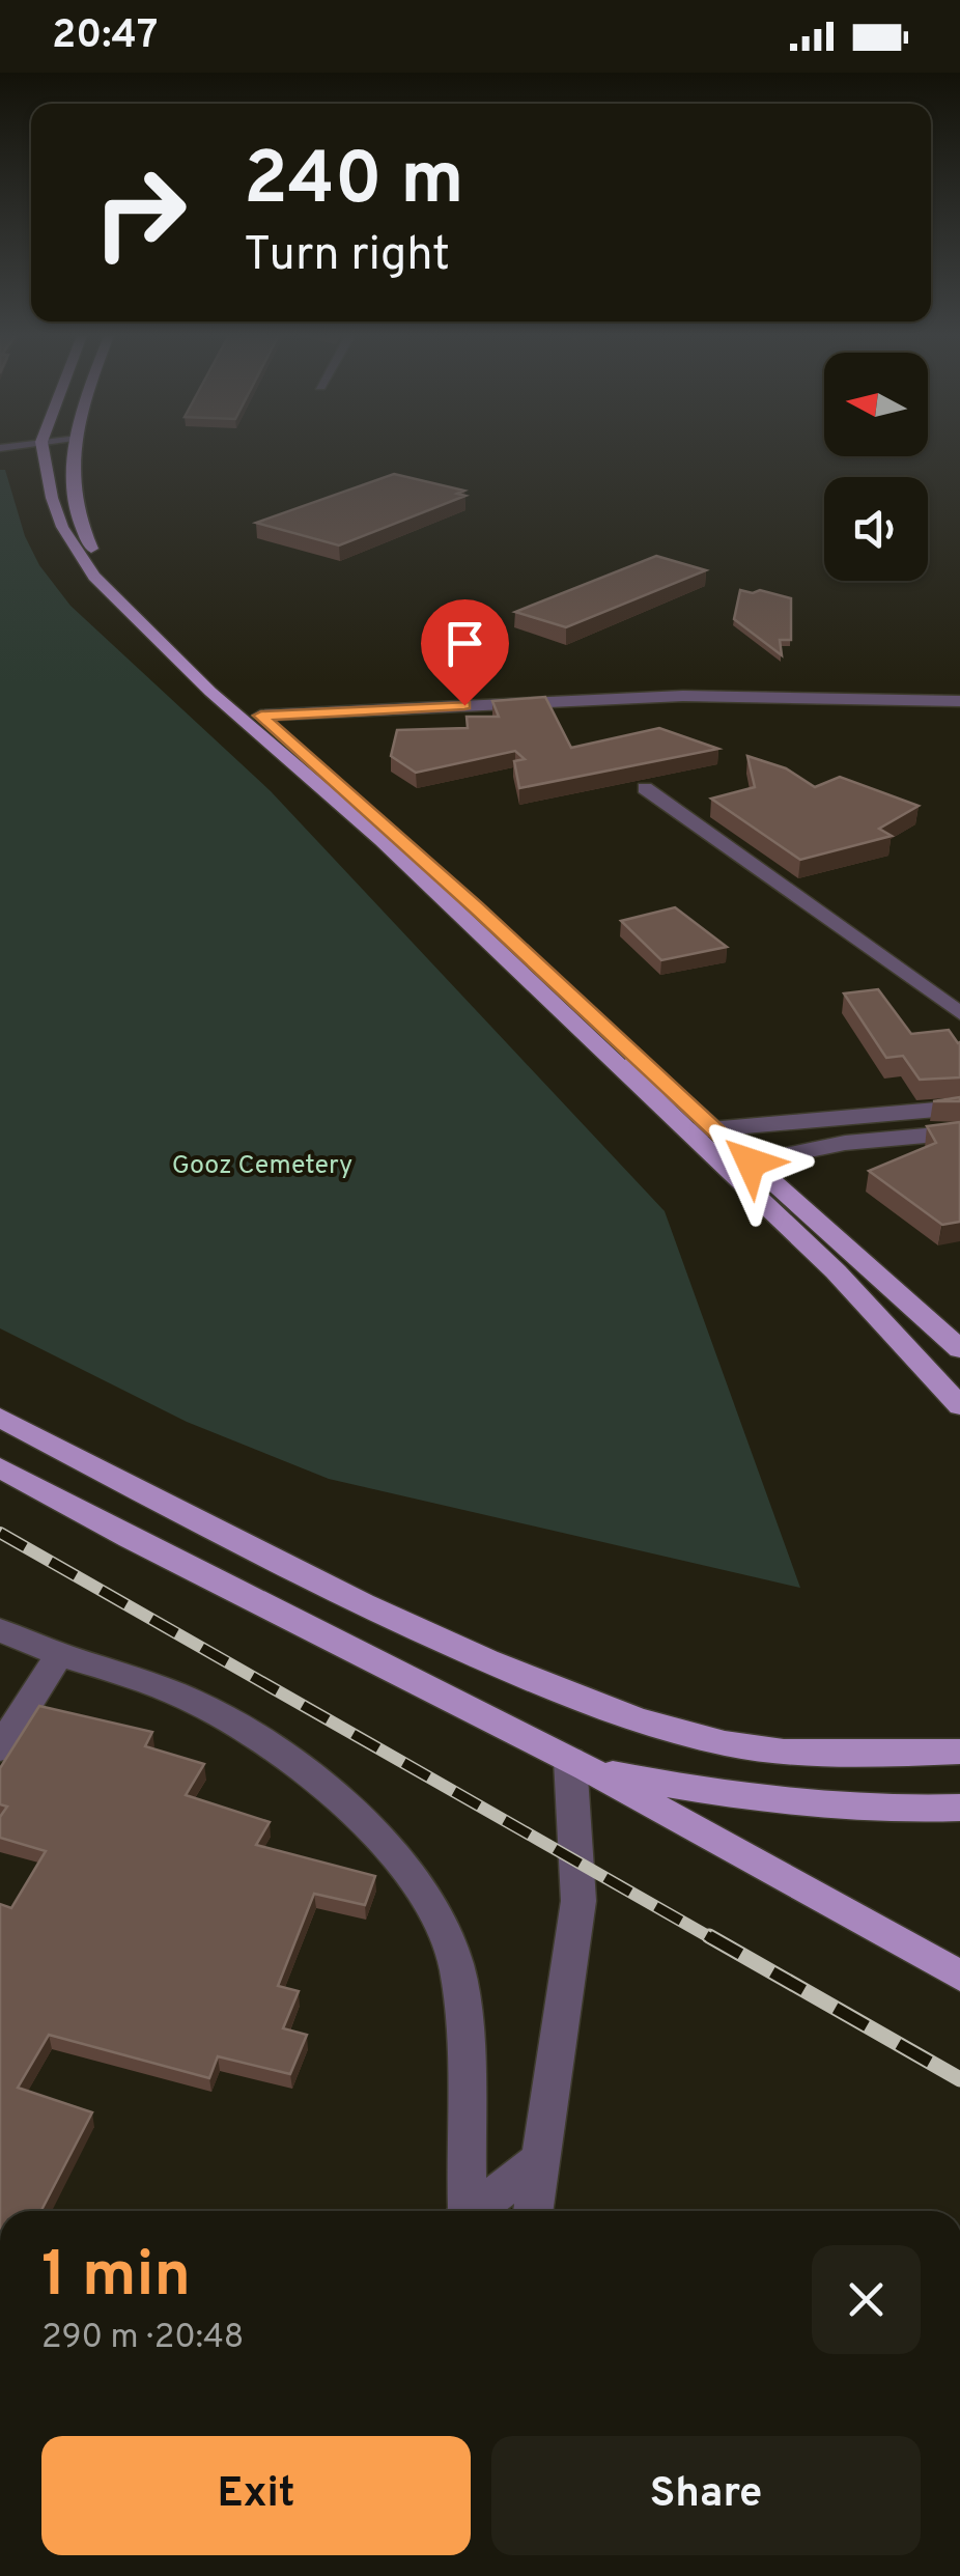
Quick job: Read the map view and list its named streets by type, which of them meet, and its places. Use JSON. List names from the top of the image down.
{
  "parks": ["Gooz Cemetery"],
  "north": "left",
  "page": {
    "status": "20:47",
    "turn": ["240 m", "Turn right"],
    "heading": ["1 min", "290 m · 20:48"],
    "buttons": ["Exit", "Share"]
  }
}
